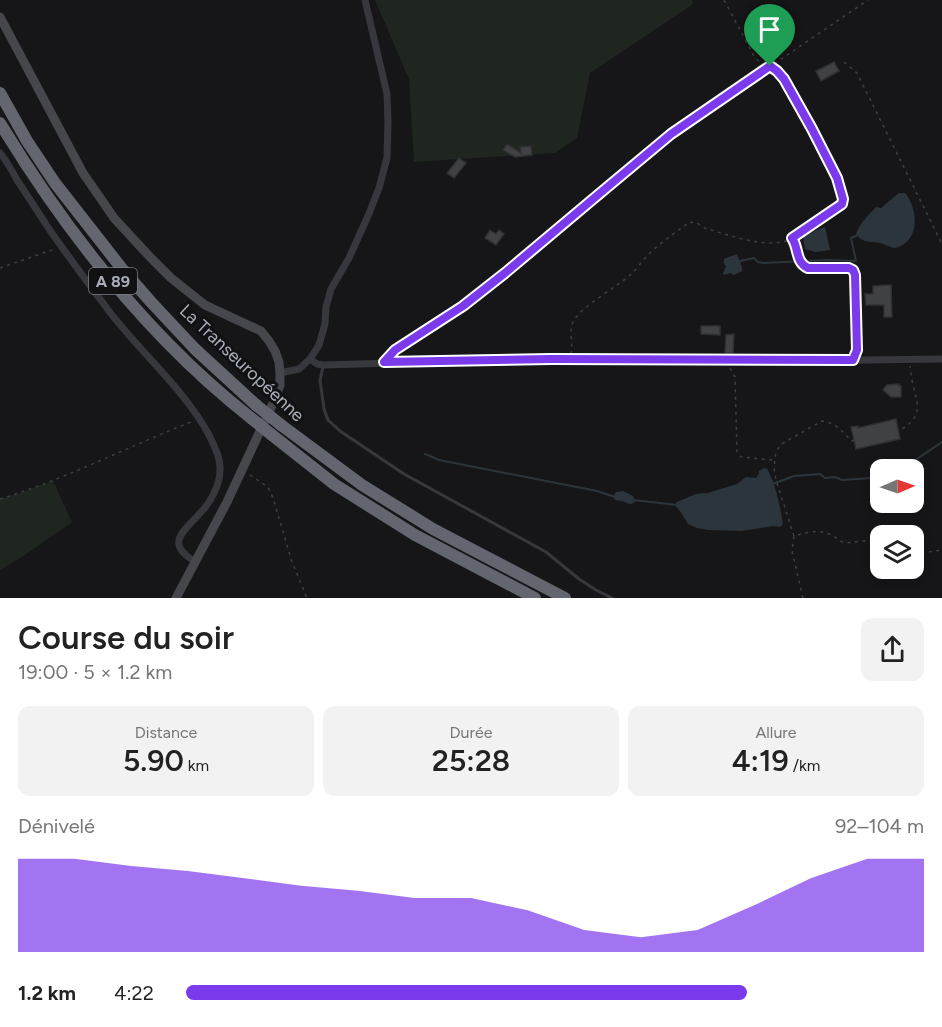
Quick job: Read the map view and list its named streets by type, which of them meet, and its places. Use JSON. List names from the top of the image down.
{
  "streets": {
    "highway": ["A 89", "La Transeuropéenne"]
  },
  "north": "right",
  "page": {
    "heading": ["Course du soir", "19:00 · 5 × 1.2 km"],
    "stats": [
      ["Distance", "5.90 km"],
      ["Durée", "25:28"],
      ["Allure", "4:19 /km"]
    ],
    "chart": ["Dénivelé", "92–104 m"],
    "list": [
      {
        "name": "1.2 km",
        "note": "4:22"
      }
    ]
  }
}
